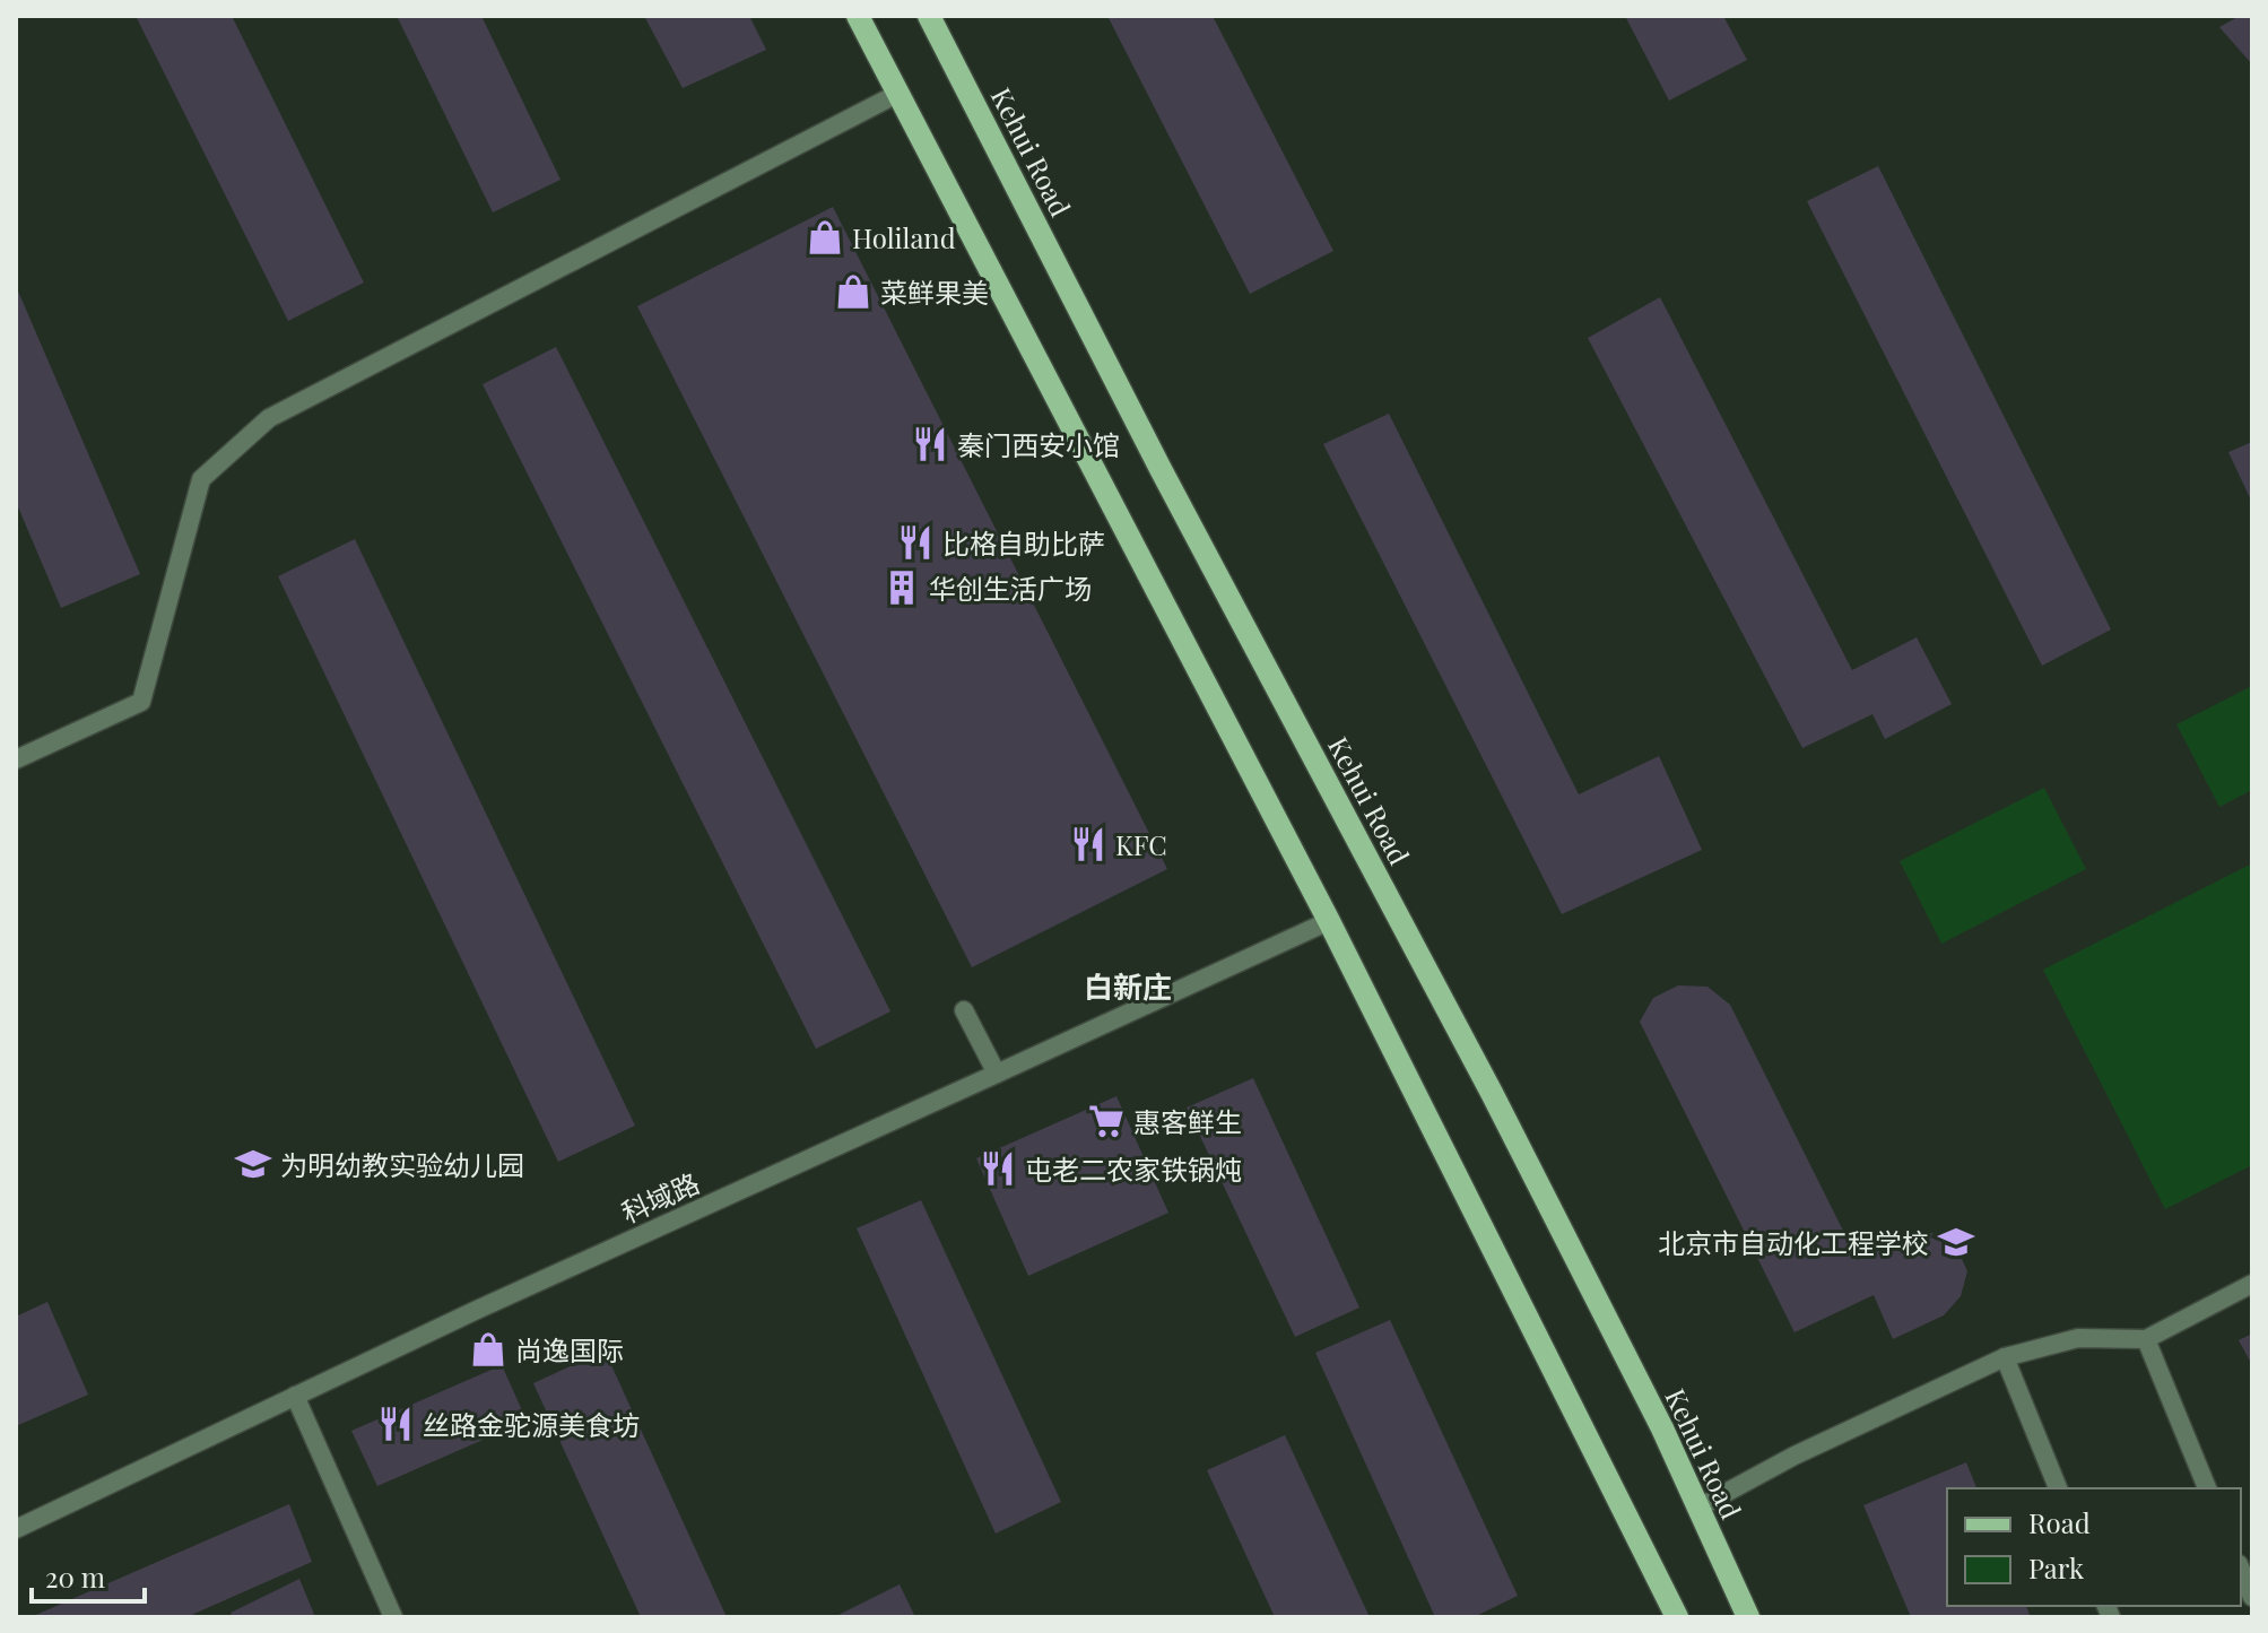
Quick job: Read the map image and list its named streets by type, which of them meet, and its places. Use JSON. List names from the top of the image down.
{
  "streets": {
    "main road": ["Kehui Road"],
    "street": ["科域路"]
  },
  "districts": ["白新庄"],
  "places": {
    "shop": ["Holiland", "菜鲜果美", "尚逸国际"],
    "restaurant": [
      "秦门西安小馆",
      "比格自助比萨",
      "KFC",
      "屯老二农家铁锅炖",
      "丝路金驼源美食坊"
    ],
    "building": ["华创生活广场"],
    "supermarket": ["惠客鲜生"],
    "school or university": ["为明幼教实验幼儿园", "北京市自动化工程学校"]
  },
  "legend": ["Road", "Park"],
  "scale_bar": "20 m"
}
